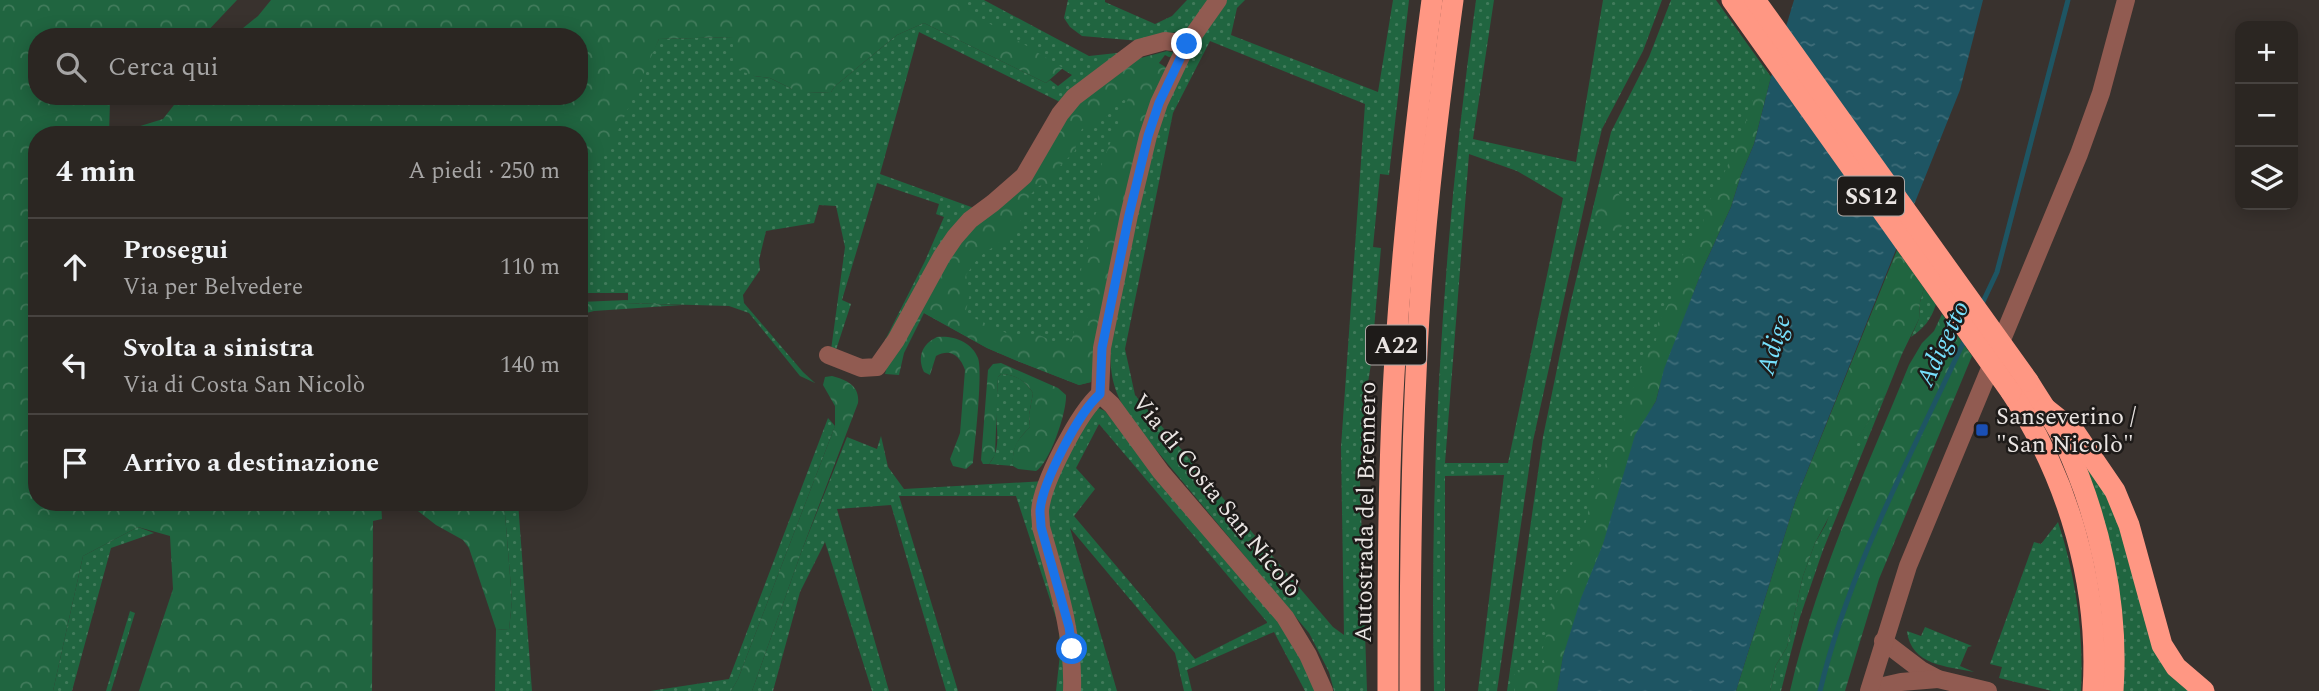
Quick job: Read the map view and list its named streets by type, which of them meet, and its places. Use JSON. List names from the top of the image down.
{
  "streets": {
    "highway": ["SS12", "A22", "Autostrada del Brennero"],
    "street": ["Via di Costa San Nicolò"]
  },
  "water": ["Adigetto", "Adige"],
  "places": {
    "transit": ["Sanseverino / \"San Nicolò\""]
  },
  "page": {
    "map_buttons": ["+", "−"],
    "search": "Cerca qui",
    "heading": ["4 min", "A piedi · 250 m"],
    "list": [
      ["Prosegui", "Via per Belvedere", "110 m"],
      ["Svolta a sinistra", "Via di Costa San Nicolò", "140 m"],
      "Arrivo a destinazione"
    ]
  }
}
